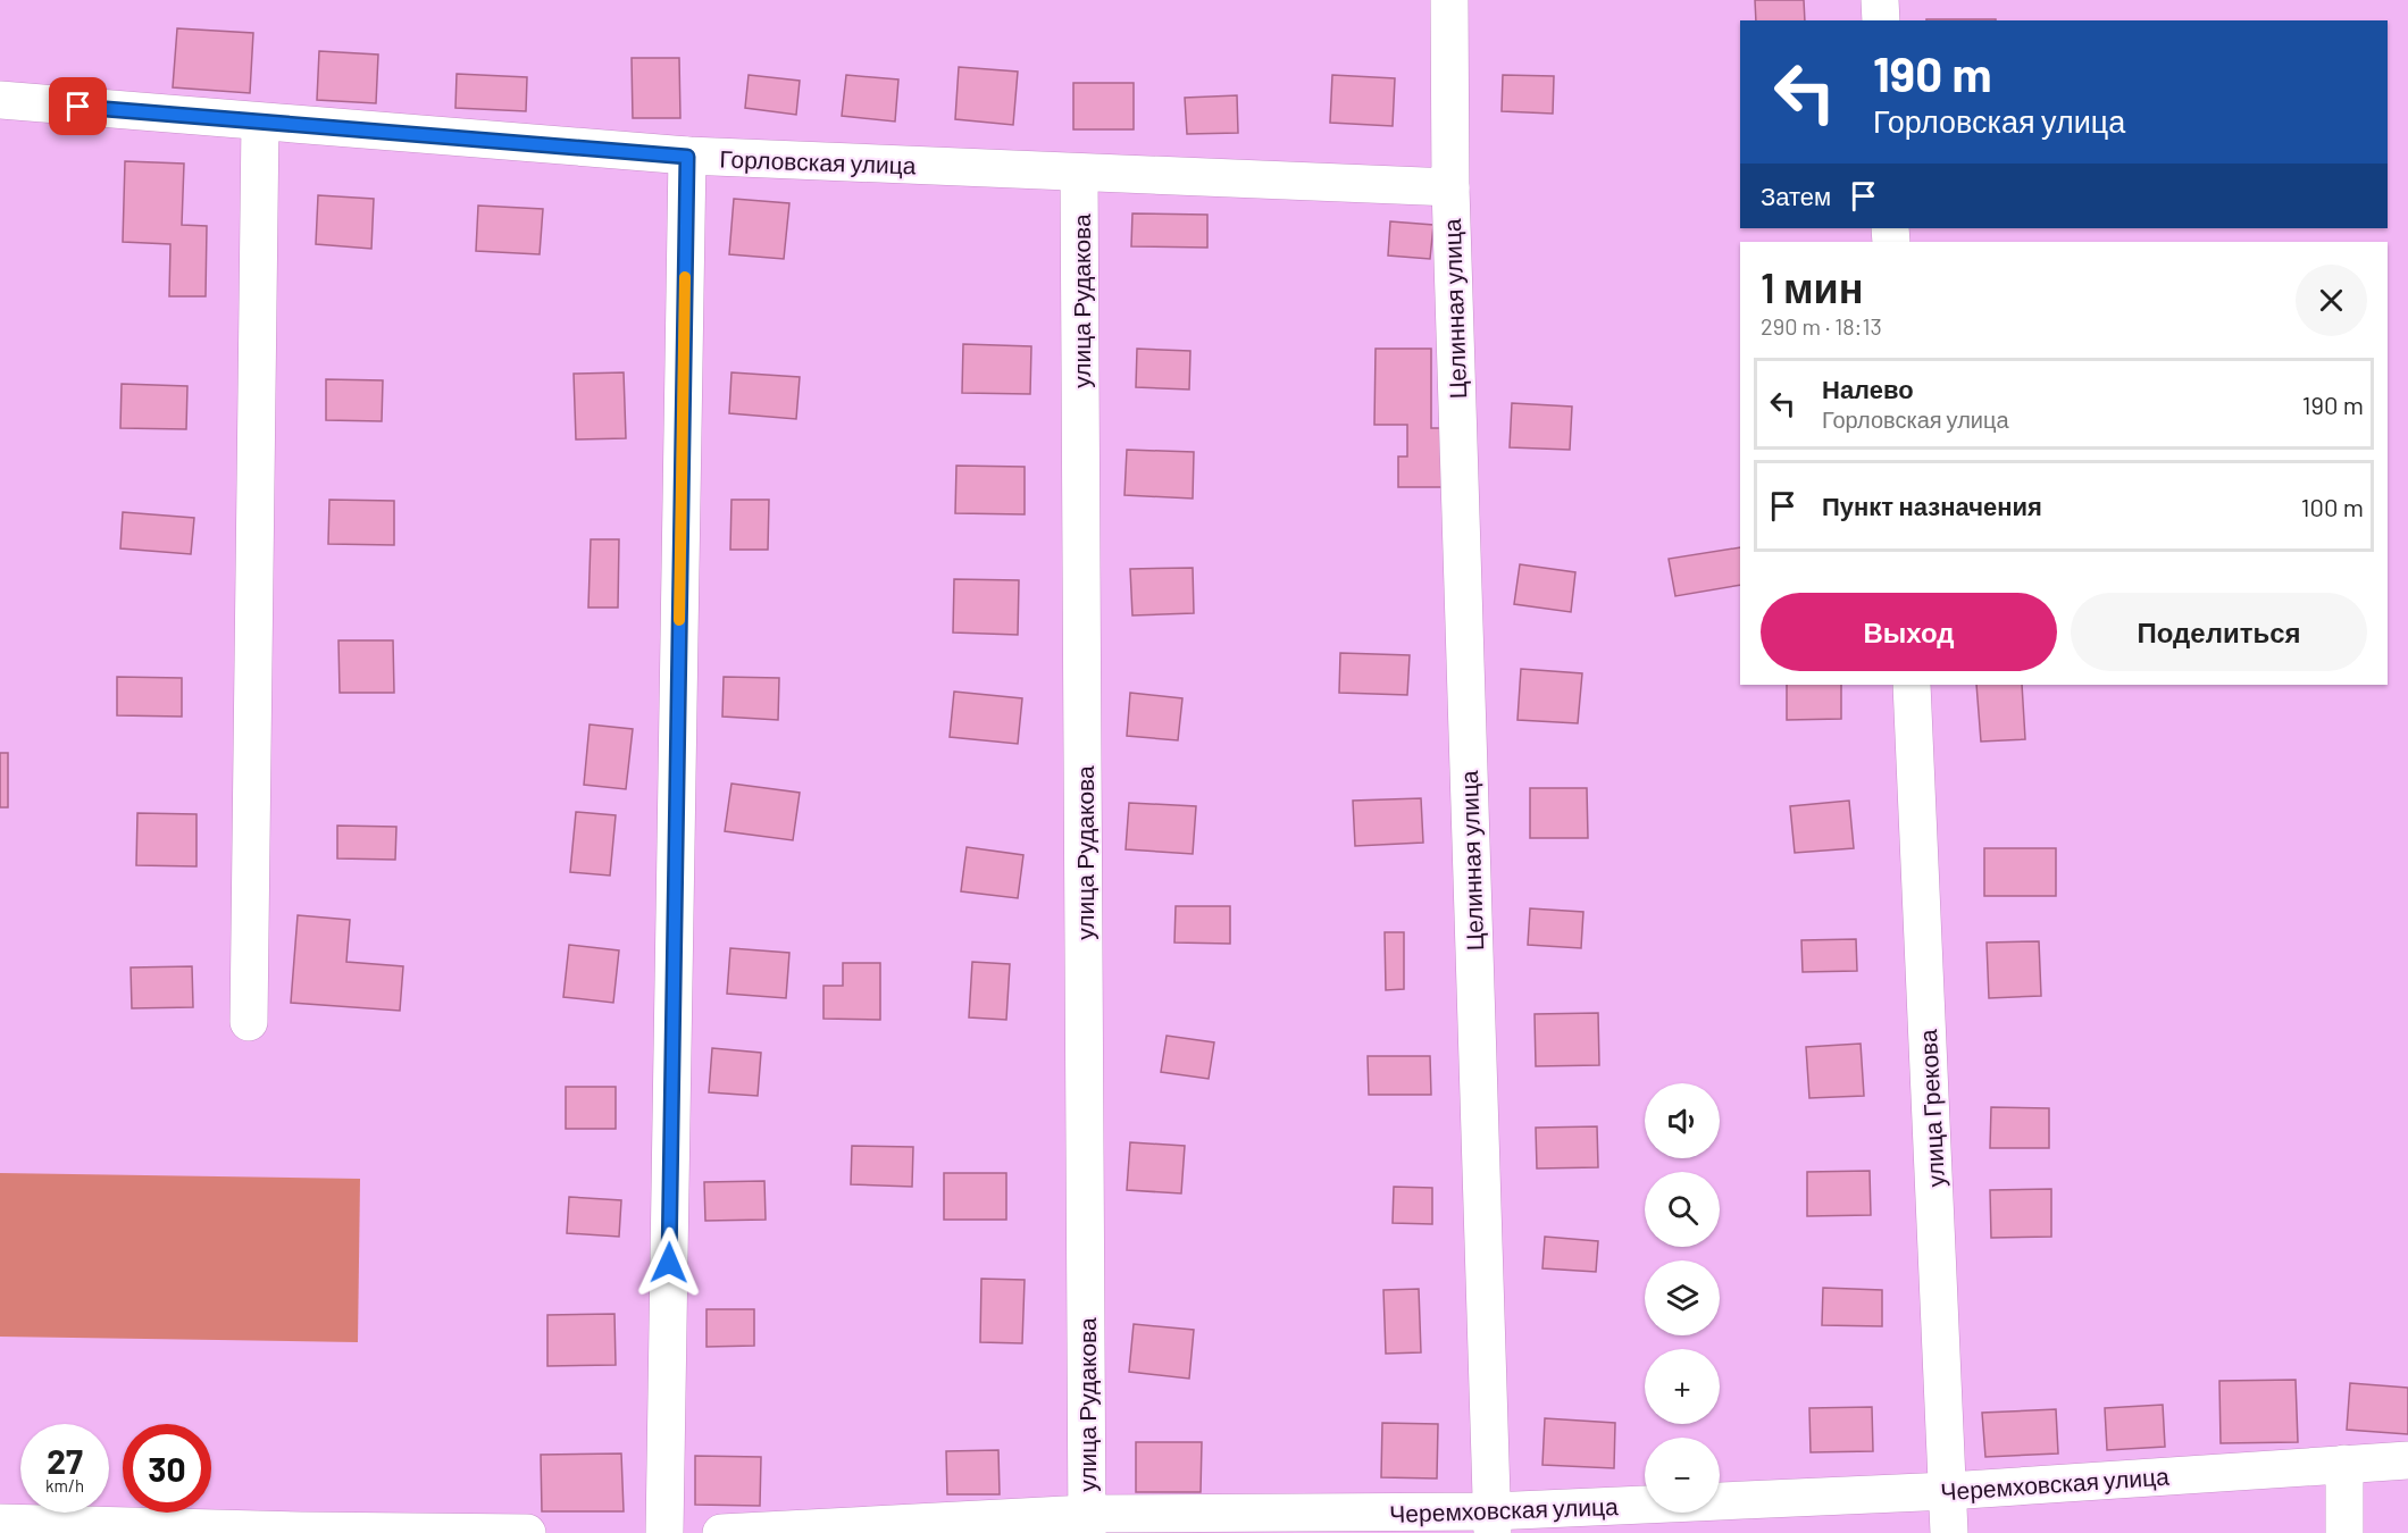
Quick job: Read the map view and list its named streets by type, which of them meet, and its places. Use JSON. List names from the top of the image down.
{
  "streets": {
    "street": [
      "Горловская улица",
      "улица Рудакова",
      "Целинная улица",
      "улица Грекова",
      "Черемховская улица"
    ]
  },
  "crossings": [
    ["Горловская улица", "улица Рудакова"],
    ["Горловская улица", "Целинная улица"],
    ["улица Рудакова", "Черемховская улица"],
    ["Целинная улица", "Черемховская улица"],
    ["улица Грекова", "Черемховская улица"]
  ],
  "page": {
    "turn": ["190 m", "Горловская улица"],
    "then": "Затем",
    "heading": ["1 мин", "290 m · 18:13"],
    "list": [
      {
        "name": "Налево",
        "note": "Горловская улица",
        "value": "190 m"
      },
      {
        "name": "Пункт назначения",
        "value": "100 m"
      }
    ],
    "buttons": ["Выход", "Поделиться"],
    "map_buttons": ["+", "−"],
    "speed": "27 km/h",
    "limit": "30"
  }
}
